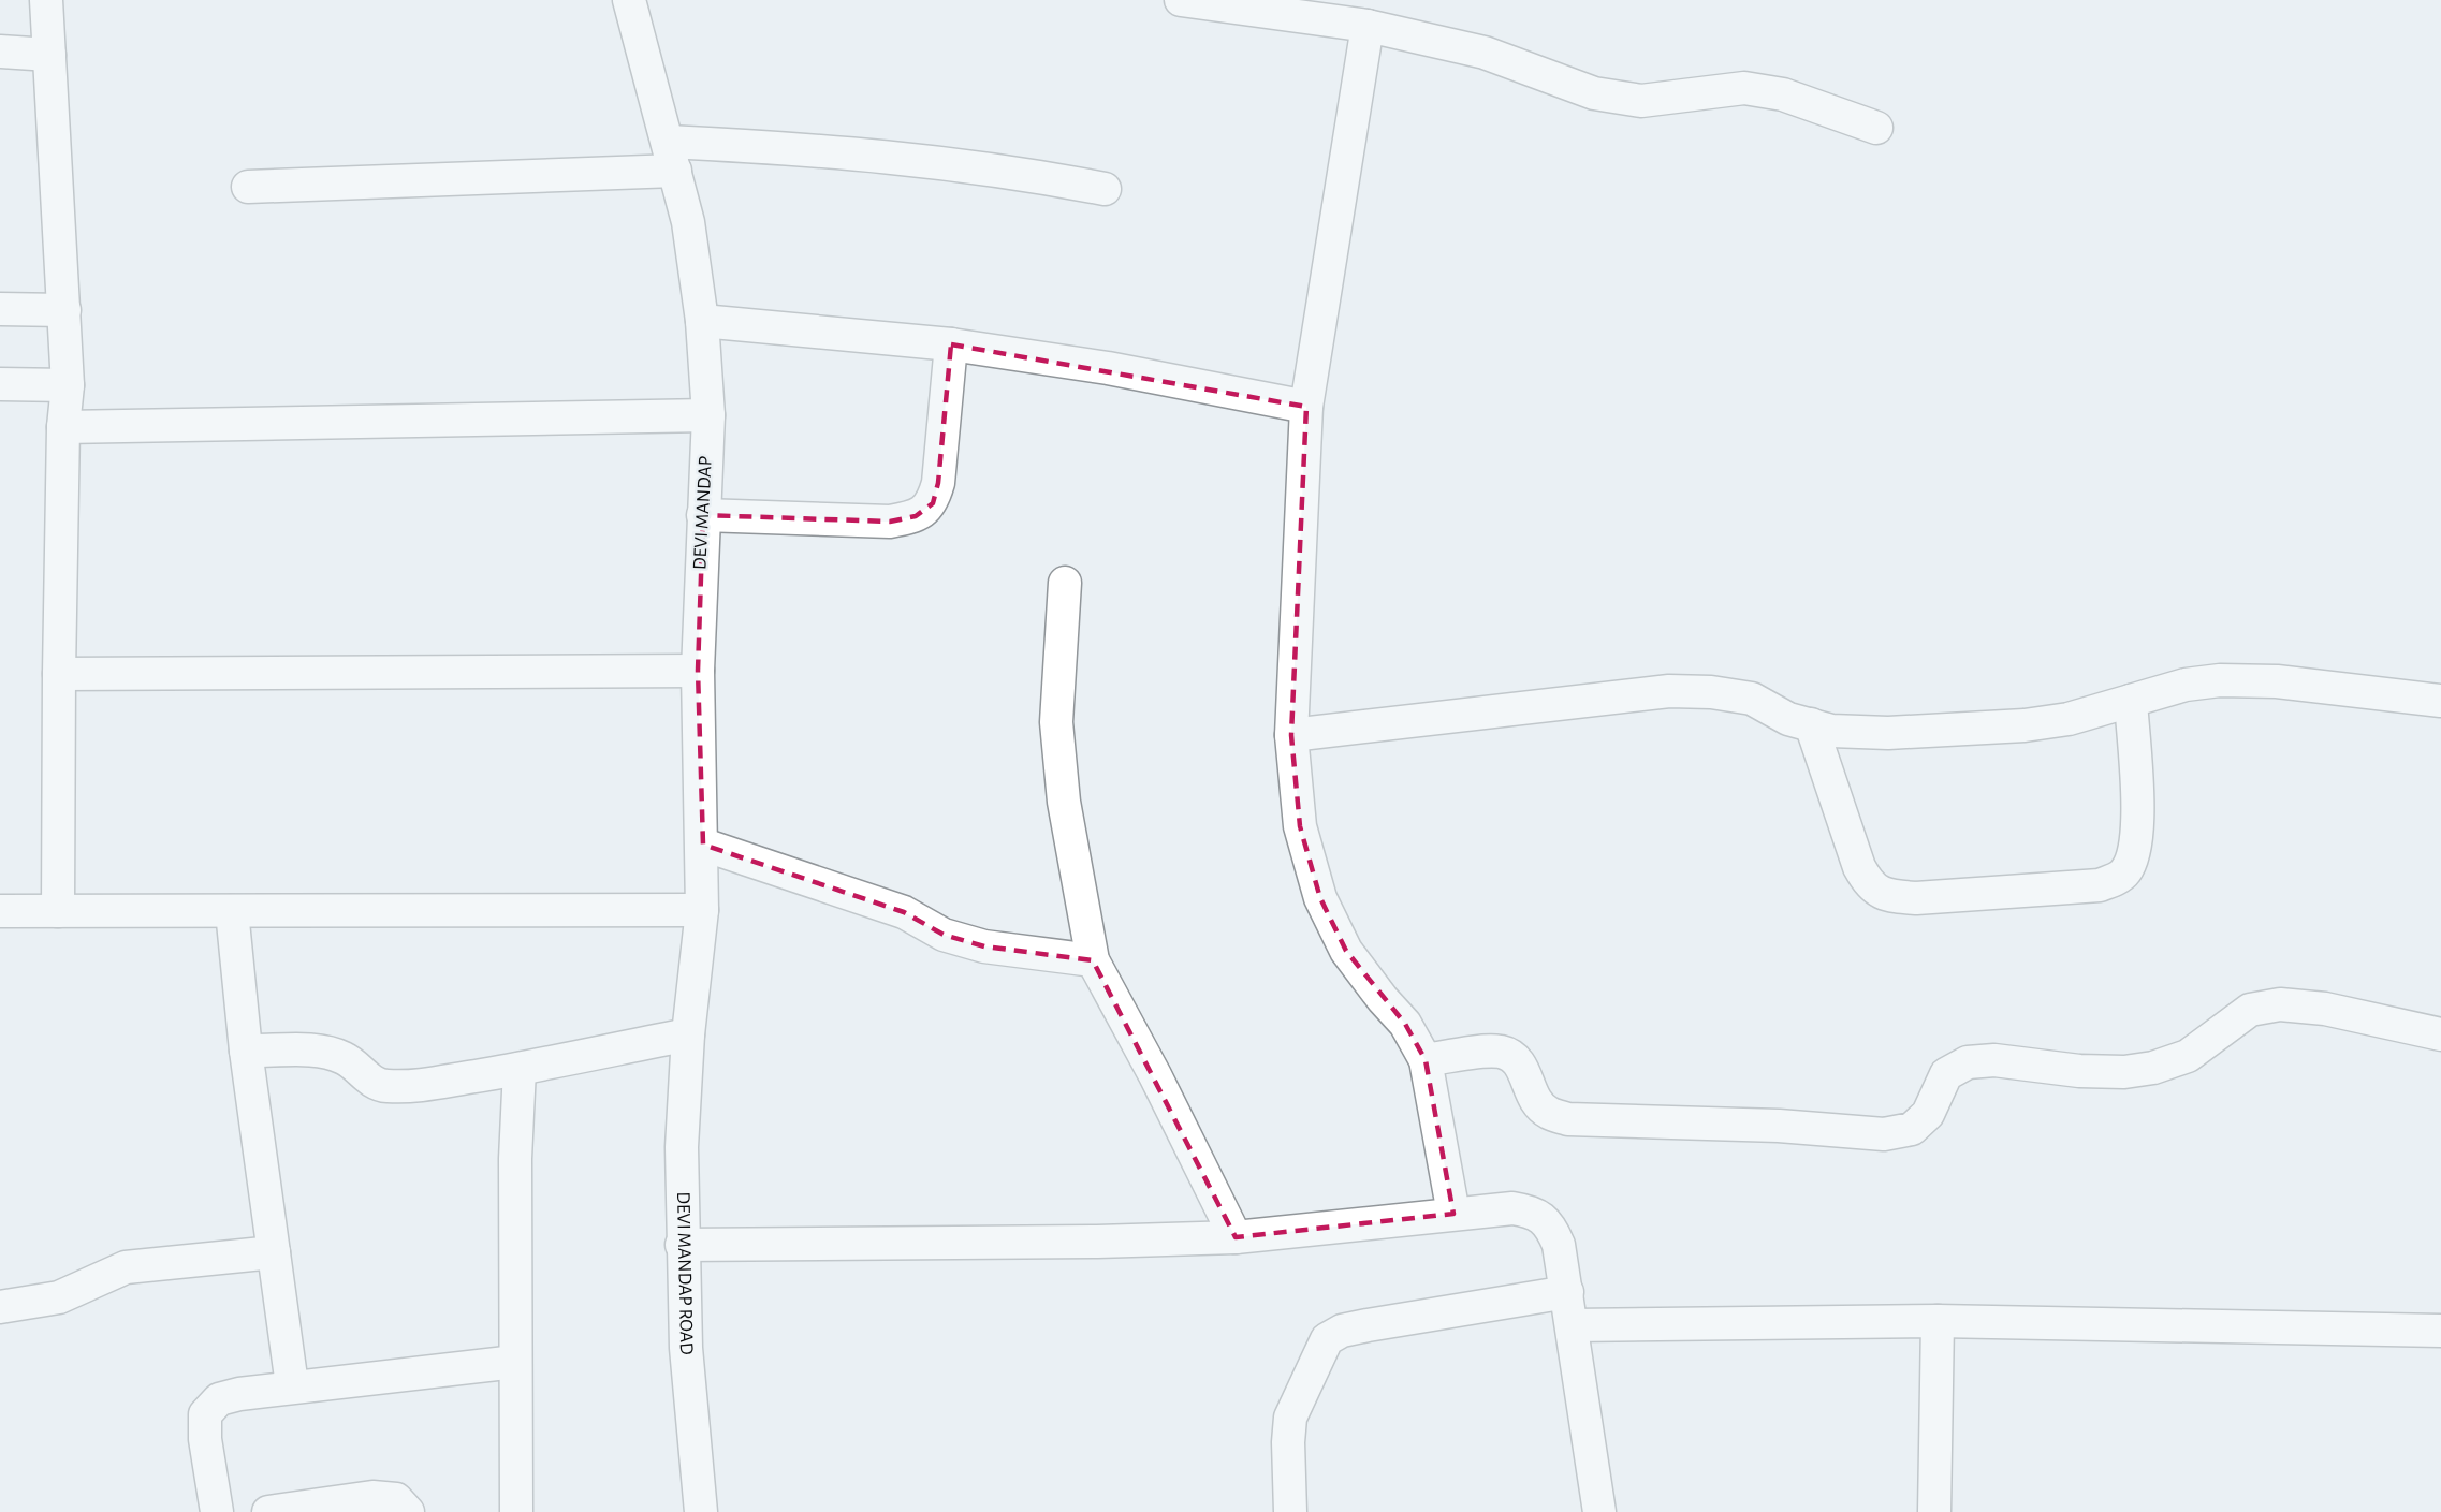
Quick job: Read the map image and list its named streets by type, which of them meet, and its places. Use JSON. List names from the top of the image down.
{
  "streets": {
    "street": ["DEVI MANDAP", "DEVI MANDAP ROAD"]
  },
  "crossings": [
    ["DEVI MANDAP", "DEVI MANDAP ROAD"]
  ]
}
